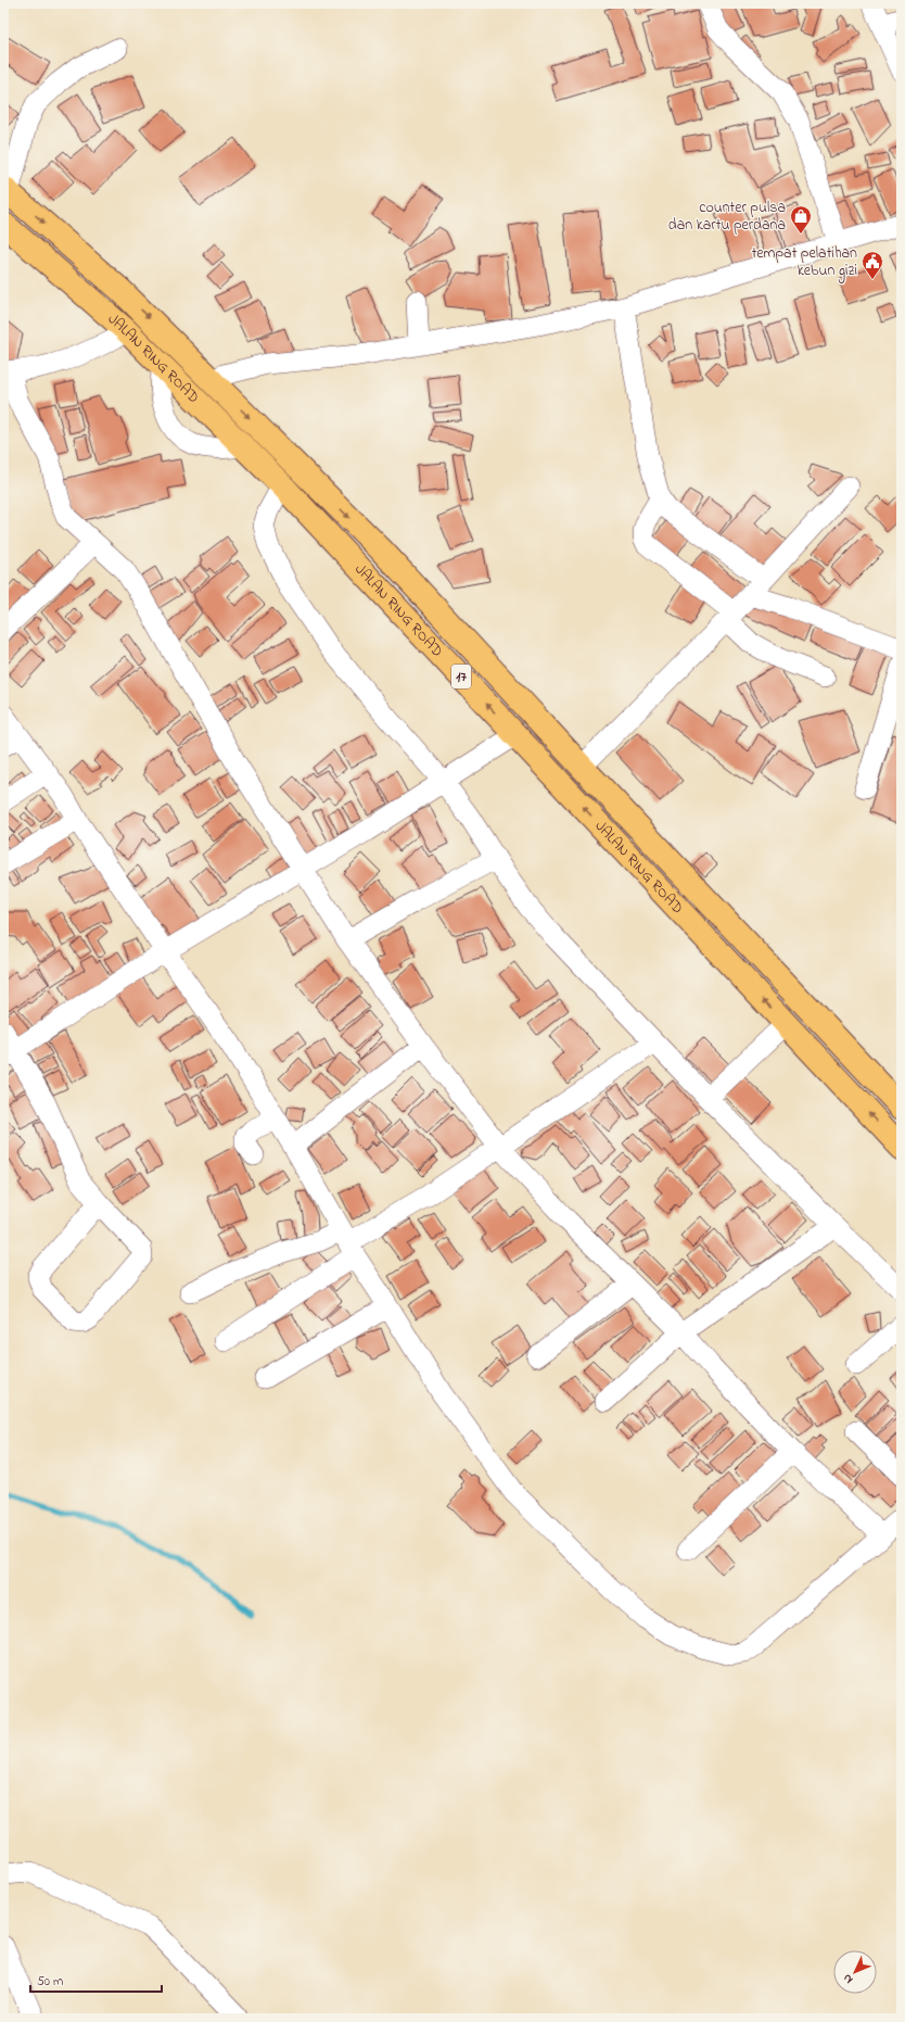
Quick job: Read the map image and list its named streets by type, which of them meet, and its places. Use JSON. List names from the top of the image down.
{
  "streets": {
    "highway": ["JALAN RING ROAD", "17"]
  },
  "places": {
    "shop": ["counter pulsa dan kartu perdana"],
    "public building": ["tempat pelatihan kebun gizi"]
  },
  "scale_bar": "50 m",
  "north": "bottom left"
}
